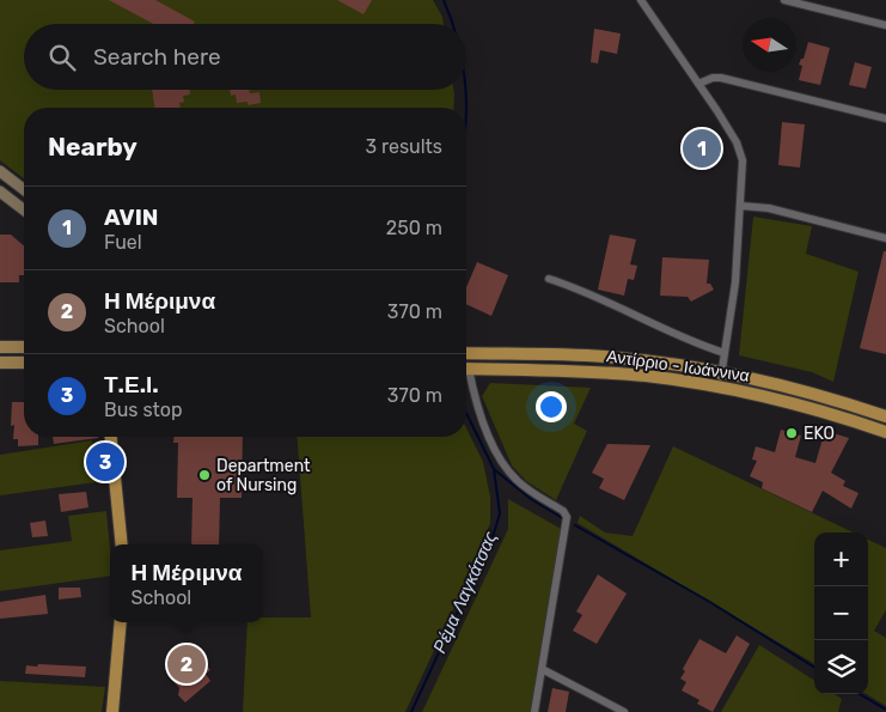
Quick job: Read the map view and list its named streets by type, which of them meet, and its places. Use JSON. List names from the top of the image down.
{
  "streets": {
    "highway": ["Αντίρριο - Ιωάννινα"]
  },
  "water": ["Ρέμα Λαγκάτσας"],
  "places": ["EKO", "Department of Nursing"],
  "north": "left",
  "page": {
    "search": "Search here",
    "heading": ["Nearby", "3 results"],
    "pins": ["1", "3", "2"],
    "list": [
      {
        "mark": "1",
        "name": "AVIN",
        "note": "Fuel",
        "value": "250 m"
      },
      {
        "mark": "2",
        "name": "Η Μέριμνα",
        "note": "School",
        "value": "370 m"
      },
      {
        "mark": "3",
        "name": "Τ.Ε.Ι.",
        "note": "Bus stop",
        "value": "370 m"
      }
    ],
    "map_buttons": ["+", "−"],
    "popup": ["Η Μέριμνα", "School"]
  }
}
